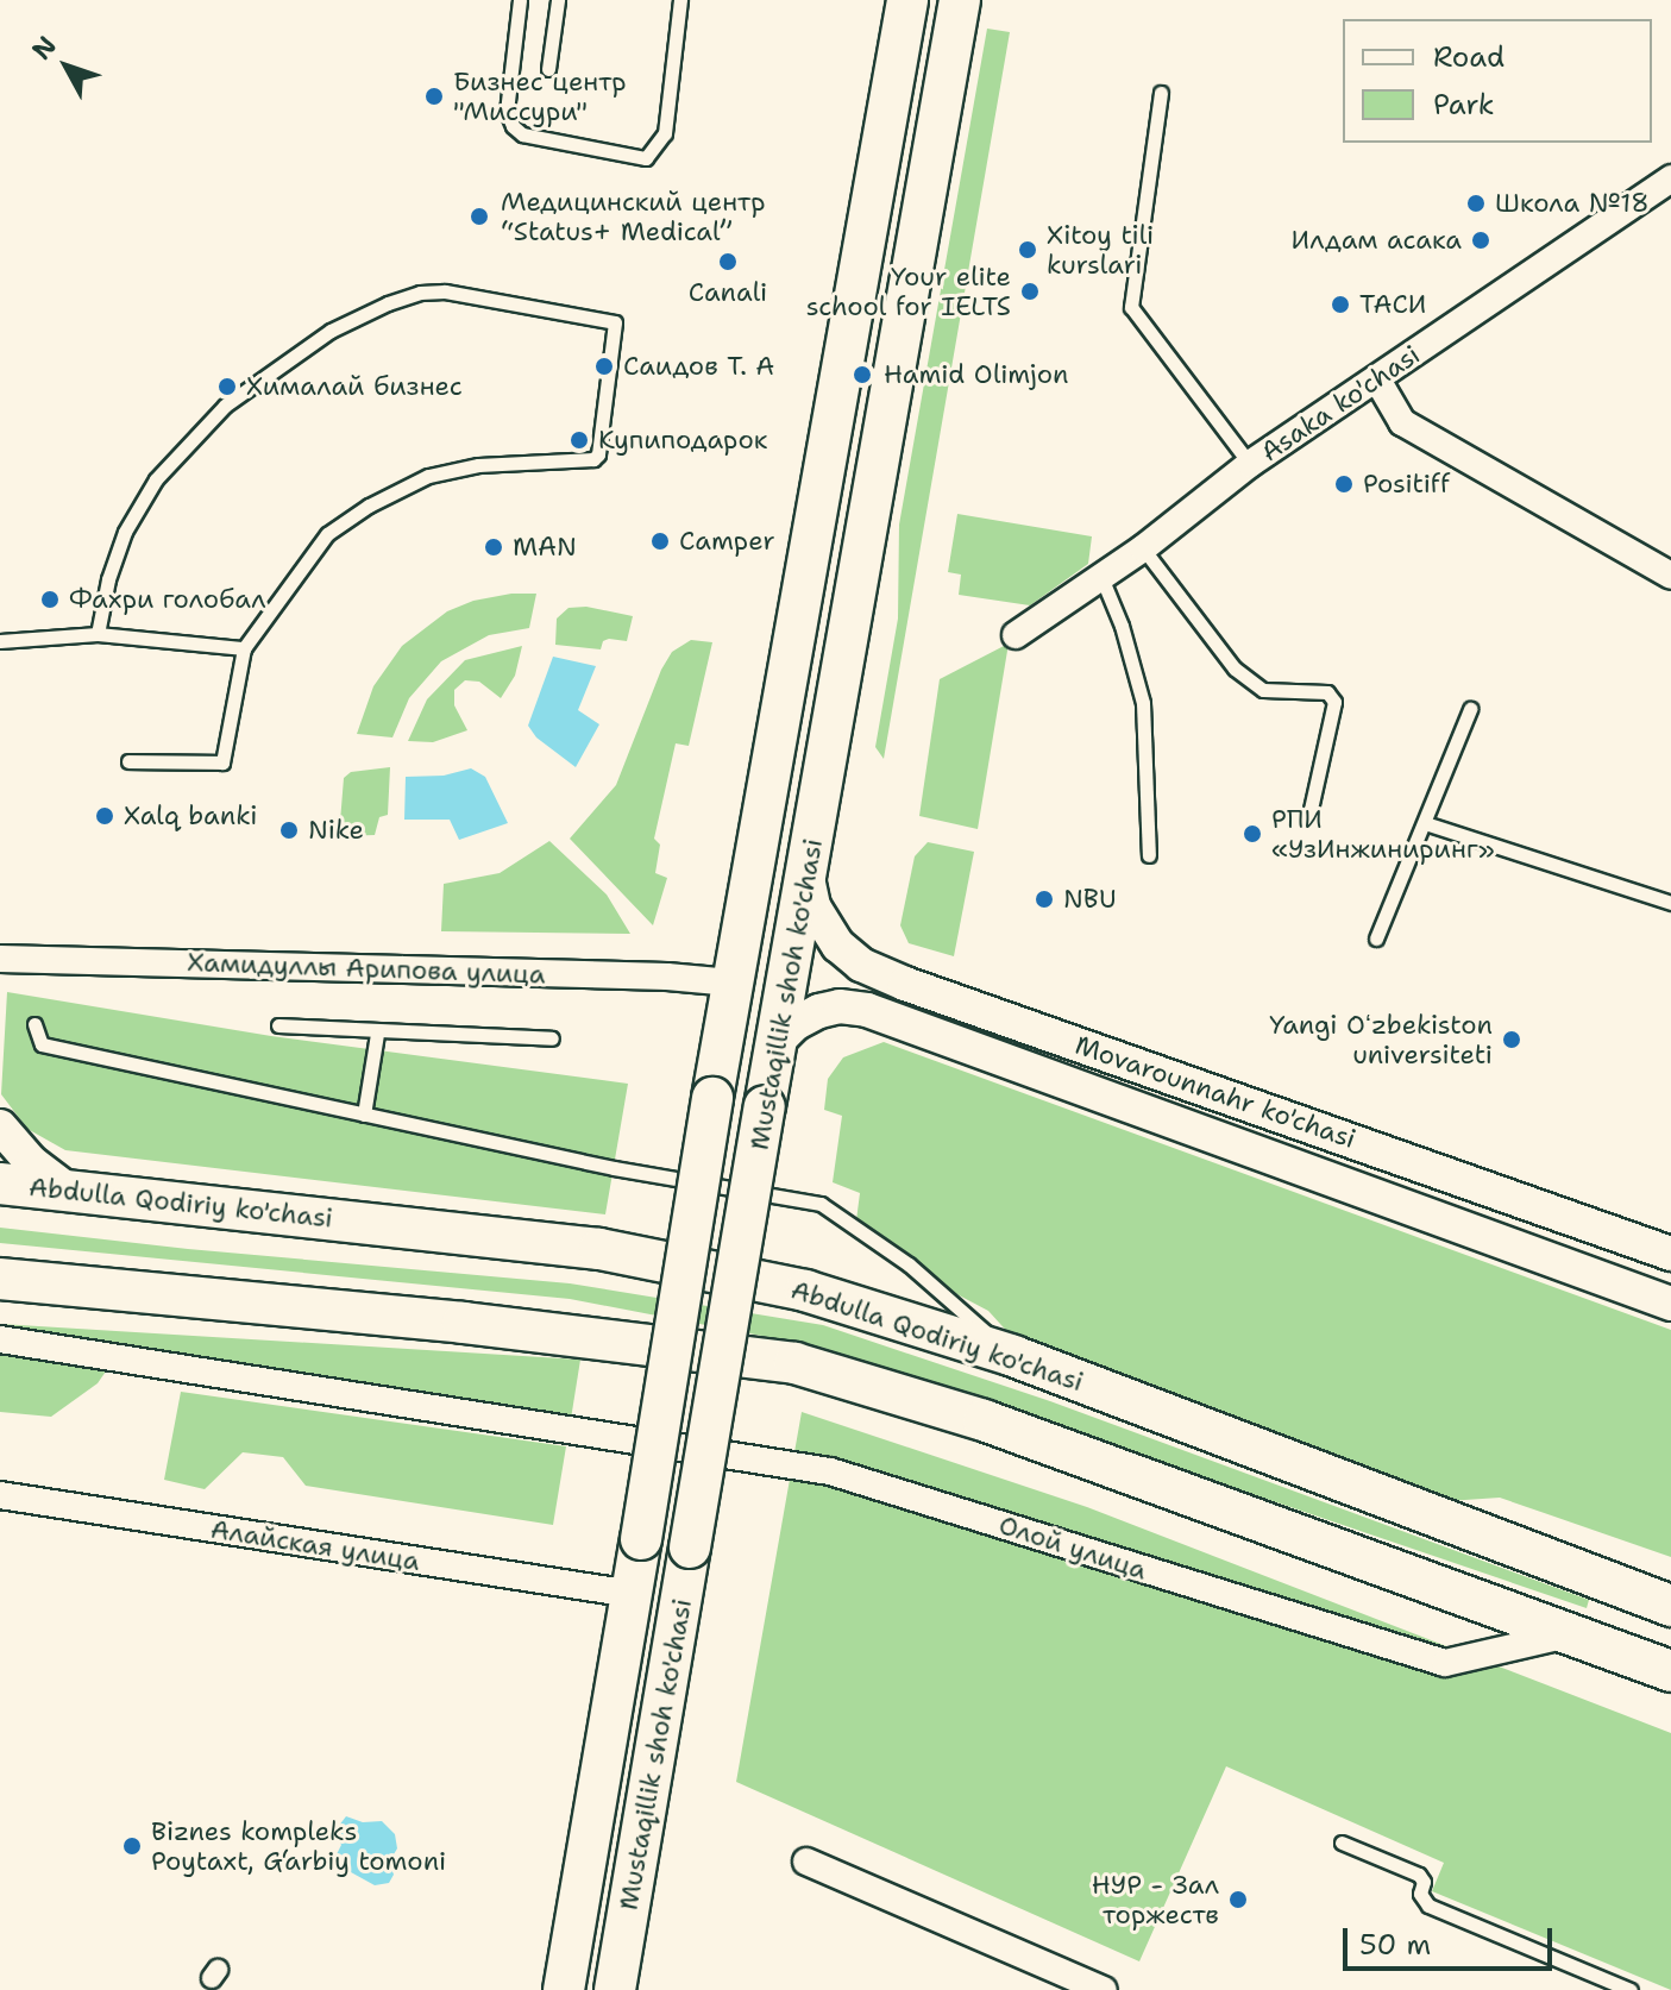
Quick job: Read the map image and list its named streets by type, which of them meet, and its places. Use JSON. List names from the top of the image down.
{
  "streets": {
    "main road": ["Mustaqillik shoh ko'chasi", "Abdulla Qodiriy ko'chasi"],
    "street": [
      "Asaka ko'chasi",
      "Хамидуллы Арипова улица",
      "Movarounnahr ko'chasi",
      "Алайская улица",
      "Олой улица"
    ]
  },
  "crossings": [
    ["Хамидуллы Арипова улица", "Mustaqillik shoh ko'chasi"],
    ["Mustaqillik shoh ko'chasi", "Movarounnahr ko'chasi"],
    ["Mustaqillik shoh ko'chasi", "Алайская улица"]
  ],
  "places": [
    "Бизнес центр \"Миссури\"",
    "Школа №18",
    "Медицинский центр “Status+ Medical”",
    "Илдам асака",
    "Xitoy tili kurslari",
    "Canali",
    "Your elite school for IELTS",
    "ТАСИ",
    "Саидов Т. А",
    "Hamid Olimjon",
    "Хималай бизнес",
    "Купиподарок",
    "Positiff",
    "Camper",
    "MAN",
    "Фахри голобал",
    "Xalq banki",
    "Nike",
    "РПИ «УзИнжиниринг»",
    "NBU",
    "Yangi Oʻzbekiston universiteti",
    "Biznes kompleks Poytaxt, G‘arbiy tomoni",
    "НУР - Зал торжеств"
  ],
  "legend": ["Road", "Park"],
  "scale_bar": "50 m",
  "north": "top left"
}
